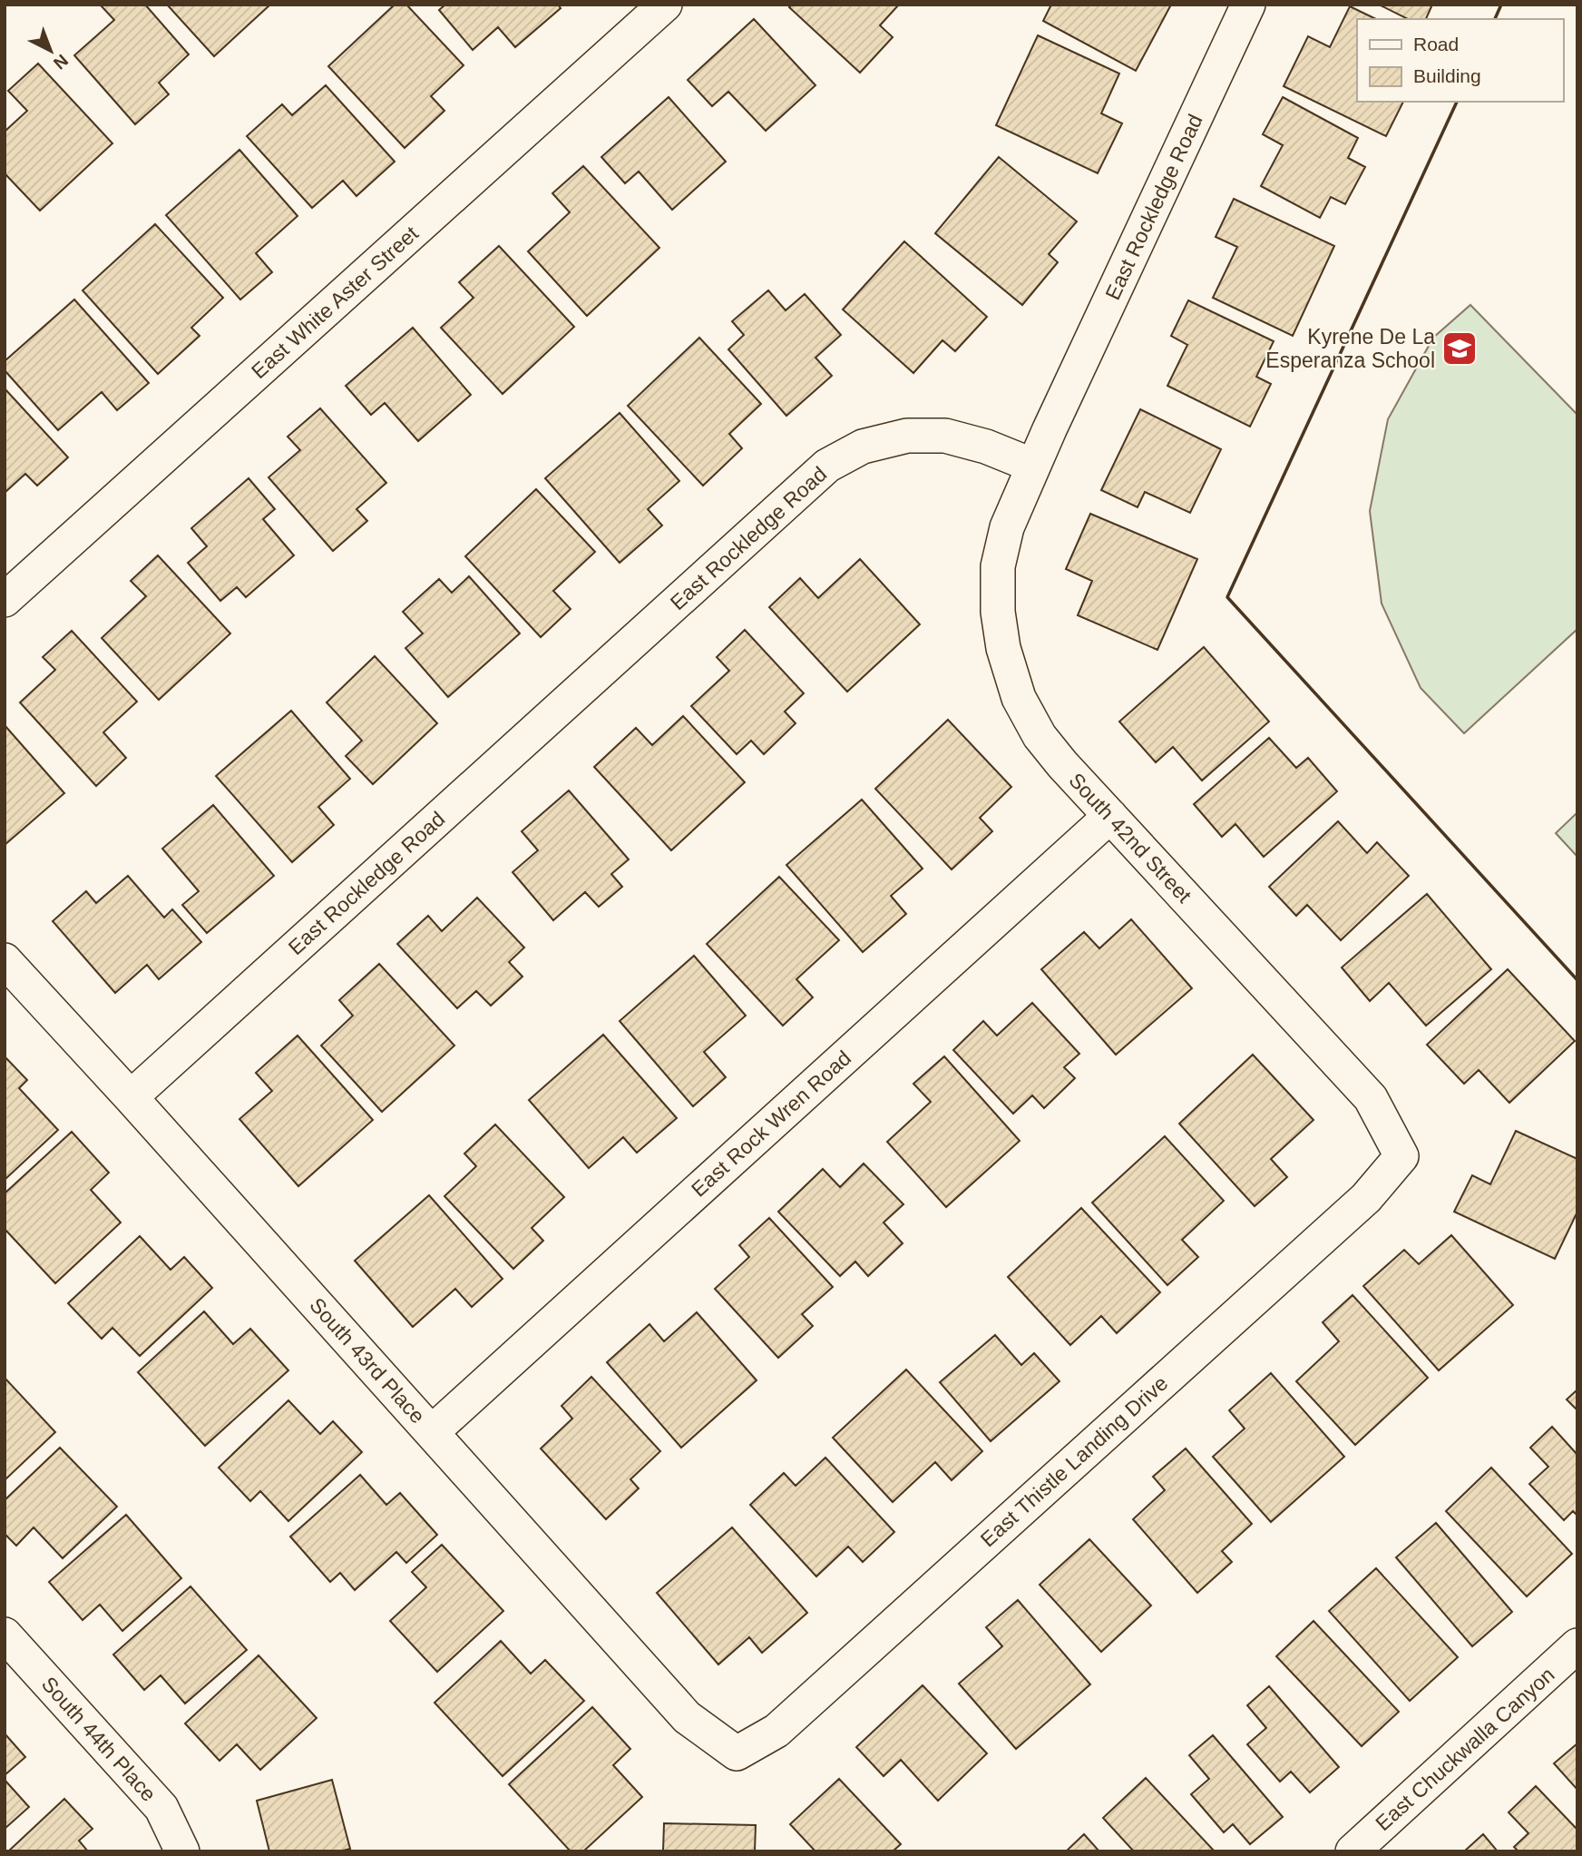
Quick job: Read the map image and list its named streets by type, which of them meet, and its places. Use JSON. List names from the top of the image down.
{
  "streets": {
    "street": [
      "East Rockledge Road",
      "East White Aster Street",
      "South 42nd Street",
      "East Rock Wren Road",
      "South 43rd Place",
      "East Thistle Landing Drive",
      "South 44th Place",
      "East Chuckwalla Canyon"
    ]
  },
  "crossings": [
    ["East Rockledge Road", "South 42nd Street"],
    ["East Rockledge Road", "South 43rd Place"],
    ["South 42nd Street", "East Rock Wren Road"],
    ["South 42nd Street", "East Thistle Landing Drive"],
    ["East Rock Wren Road", "South 43rd Place"],
    ["South 43rd Place", "East Thistle Landing Drive"]
  ],
  "places": {
    "school or university": ["Kyrene De La Esperanza School"]
  },
  "legend": ["Road", "Building"],
  "north": "bottom right"
}
